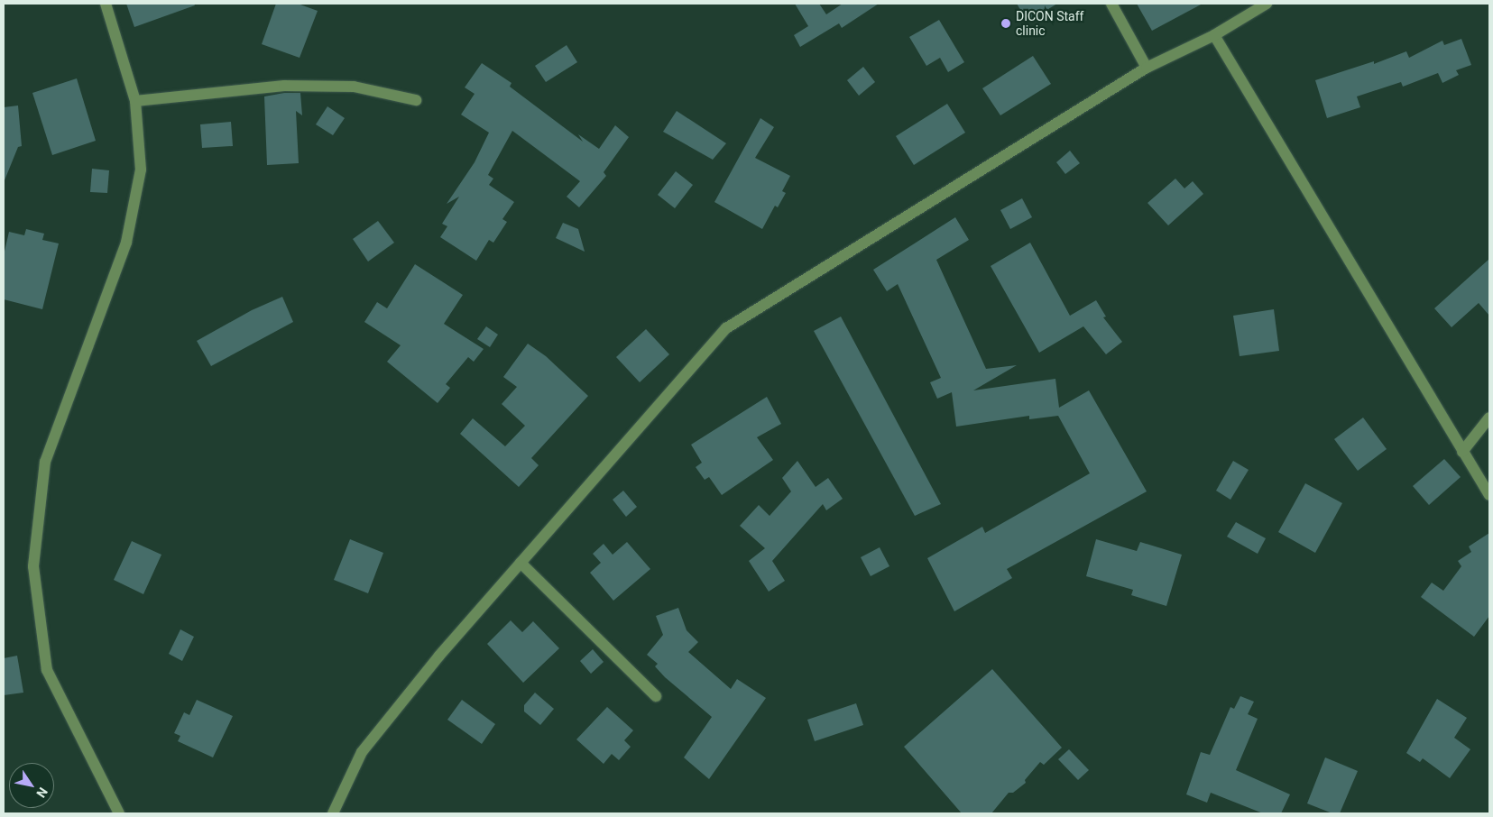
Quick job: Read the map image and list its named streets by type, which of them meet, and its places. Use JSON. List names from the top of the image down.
{
  "places": ["DICON Staff clinic"],
  "north": "bottom right"
}
